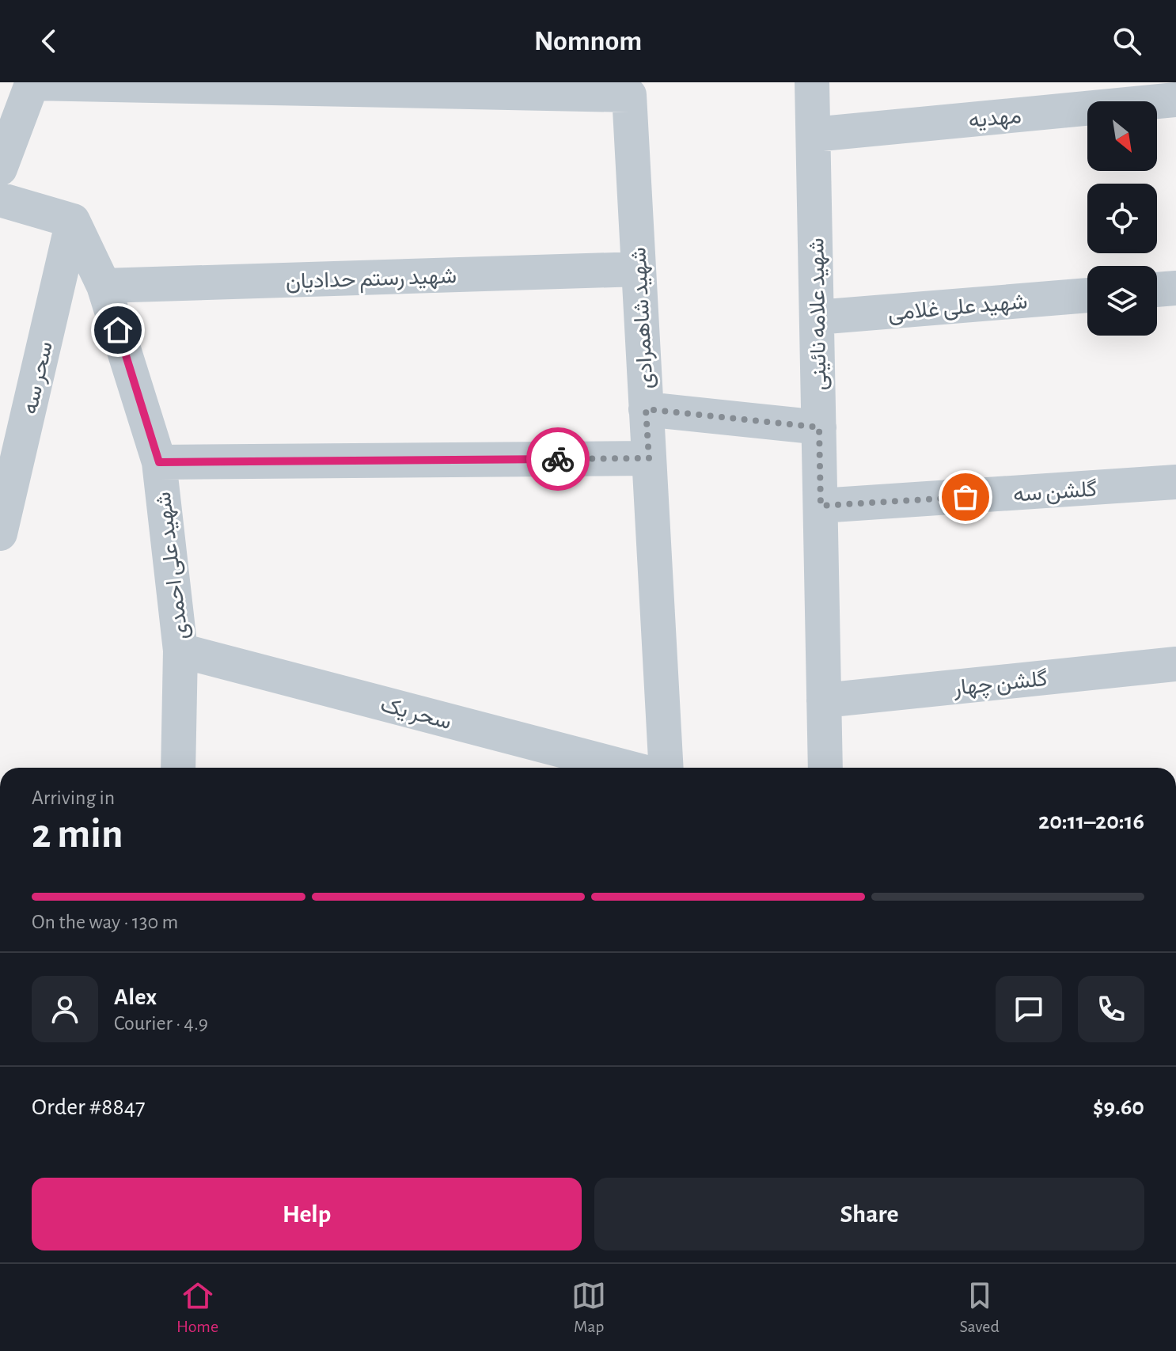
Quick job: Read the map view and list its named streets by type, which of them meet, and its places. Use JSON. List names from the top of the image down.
{
  "streets": {
    "street": [
      "مهدیه",
      "شهید رستم حدادیان",
      "شهید علی غلامی",
      "شهید علامه‌ نائینی",
      "شهید شاهمرادی",
      "سحر سه",
      "گلشن سه",
      "شهید علی احمدی",
      "گلشن چهار",
      "سحر یک"
    ]
  },
  "crossings": [
    ["مهدیه", "شهید علامه‌ نائینی"],
    ["شهید رستم حدادیان", "شهید شاهمرادی"],
    ["شهید رستم حدادیان", "شهید علی احمدی"],
    ["شهید علی غلامی", "شهید علامه‌ نائینی"],
    ["شهید علامه‌ نائینی", "گلشن سه"],
    ["شهید علامه‌ نائینی", "گلشن چهار"],
    ["سحر سه", "شهید علی احمدی"],
    ["شهید علی احمدی", "سحر یک"]
  ],
  "north": "bottom right",
  "page": {
    "header": "Nomnom",
    "heading": ["2 min", "Arriving in", "20:11–20:16"],
    "panel": [
      "Alex",
      "Courier · 4.9",
      "Order #8847",
      "$9.60"
    ],
    "bar": "On the way · 130 m",
    "buttons": ["Help", "Share"],
    "tabs": ["Home", "Map", "Saved"]
  }
}
